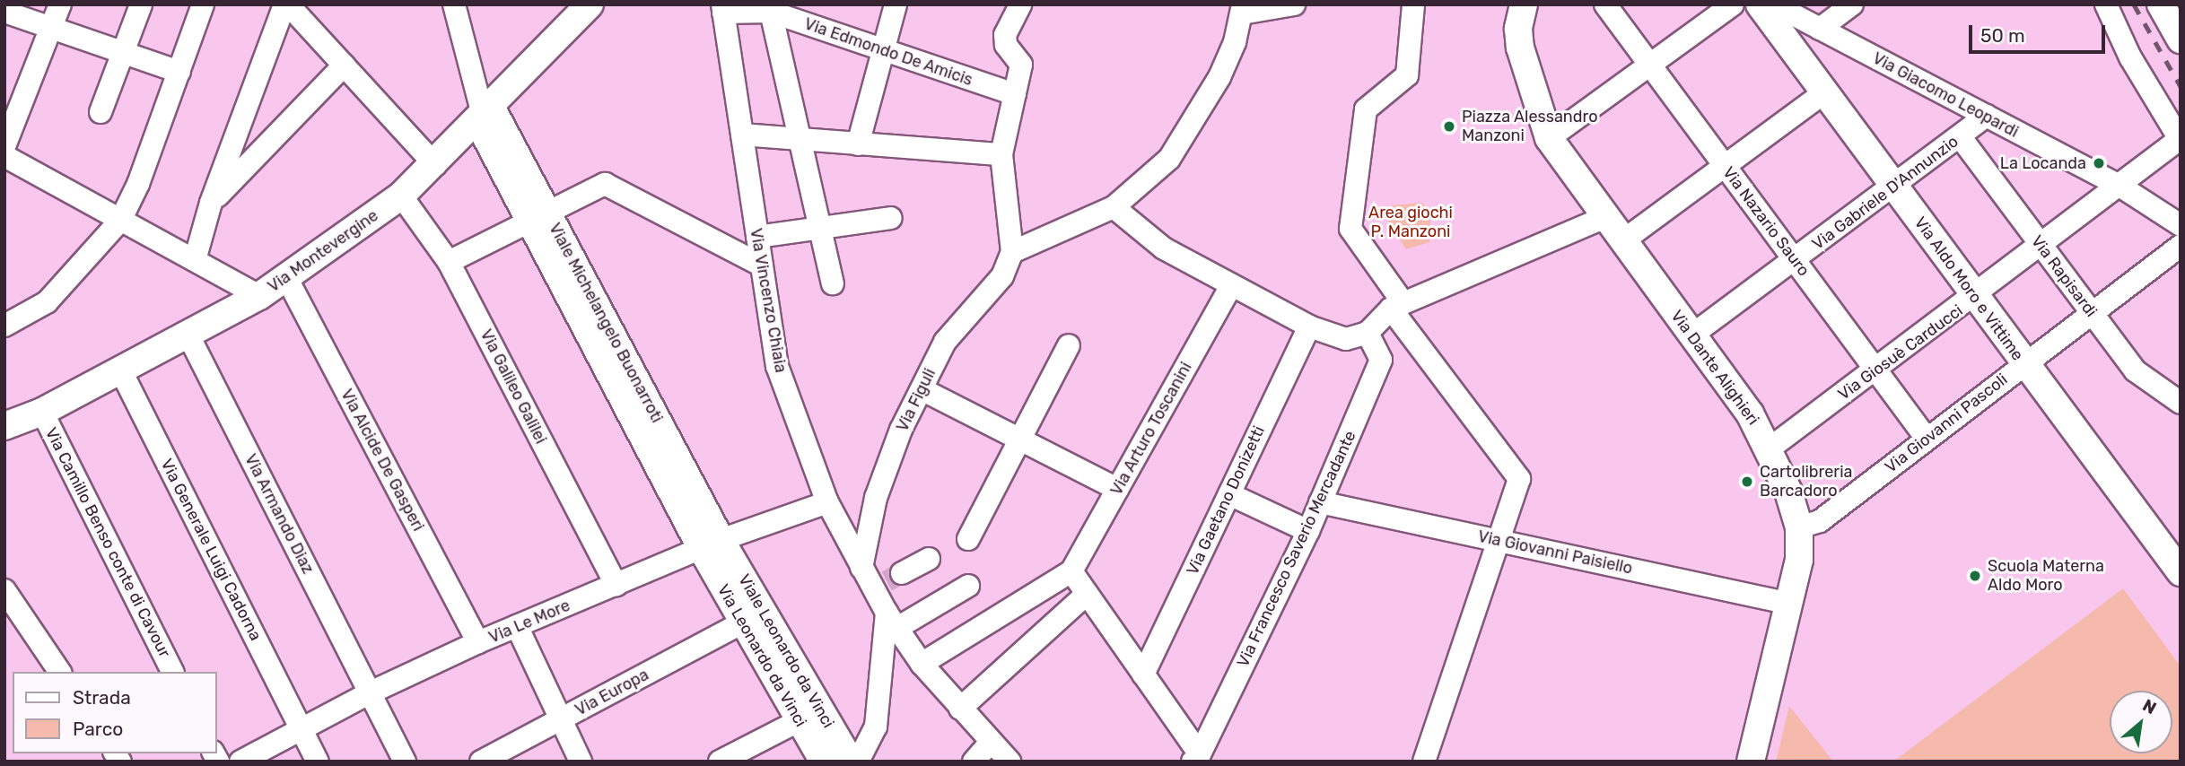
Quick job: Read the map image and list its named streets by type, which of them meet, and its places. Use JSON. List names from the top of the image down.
{
  "streets": {
    "street": [
      "Via Edmondo De Amicis",
      "Via Giacomo Leopardi",
      "Via Gabriele D'Annunzio",
      "Via Nazario Sauro",
      "Via Montevergine",
      "Via Rapisardi",
      "Via Aldo Moro e Vittime",
      "Via Vincenzo Chiaia",
      "Viale Michelangelo Buonarroti",
      "Via Giosuè Carducci",
      "Via Dante Alighieri",
      "Via Galileo Galilei",
      "Via Figuli",
      "Via Giovanni Pascoli",
      "Via Arturo Toscanini",
      "Via Alcide De Gasperi",
      "Via Gaetano Donizetti",
      "Via Armando Diaz",
      "Via Camillo Benso conte di Cavour",
      "Via Francesco Saverio Mercadante",
      "Via Generale Luigi Cadorna",
      "Via Giovanni Paisiello",
      "Via Le More",
      "Viale Leonardo da Vinci",
      "Via Leonardo da Vinci",
      "Via Europa"
    ]
  },
  "crossings": [
    ["Via Edmondo De Amicis", "Via Vincenzo Chiaia"],
    ["Via Giacomo Leopardi", "Via Gabriele D'Annunzio"],
    ["Via Giacomo Leopardi", "Via Giosuè Carducci"],
    ["Via Gabriele D'Annunzio", "Via Nazario Sauro"],
    ["Via Gabriele D'Annunzio", "Via Rapisardi"],
    ["Via Gabriele D'Annunzio", "Via Aldo Moro e Vittime"],
    ["Via Gabriele D'Annunzio", "Via Dante Alighieri"],
    ["Via Nazario Sauro", "Via Giosuè Carducci"],
    ["Via Nazario Sauro", "Via Giovanni Pascoli"],
    ["Via Montevergine", "Viale Michelangelo Buonarroti"],
    ["Via Montevergine", "Via Galileo Galilei"],
    ["Via Montevergine", "Via Alcide De Gasperi"],
    ["Via Montevergine", "Via Armando Diaz"],
    ["Via Montevergine", "Via Camillo Benso conte di Cavour"],
    ["Via Montevergine", "Via Generale Luigi Cadorna"],
    ["Via Rapisardi", "Via Giosuè Carducci"],
    ["Via Rapisardi", "Via Giovanni Pascoli"],
    ["Via Aldo Moro e Vittime", "Via Giosuè Carducci"],
    ["Via Aldo Moro e Vittime", "Via Giovanni Pascoli"],
    ["Via Vincenzo Chiaia", "Via Figuli"],
    ["Via Vincenzo Chiaia", "Via Le More"],
    ["Viale Michelangelo Buonarroti", "Via Le More"],
    ["Viale Michelangelo Buonarroti", "Viale Leonardo da Vinci"],
    ["Viale Michelangelo Buonarroti", "Via Leonardo da Vinci"],
    ["Via Giosuè Carducci", "Via Dante Alighieri"],
    ["Via Dante Alighieri", "Via Giovanni Pascoli"],
    ["Via Dante Alighieri", "Via Giovanni Paisiello"],
    ["Via Galileo Galilei", "Via Le More"],
    ["Via Alcide De Gasperi", "Via Le More"],
    ["Via Armando Diaz", "Via Le More"],
    ["Via Francesco Saverio Mercadante", "Via Giovanni Paisiello"],
    ["Via Generale Luigi Cadorna", "Via Le More"],
    ["Via Le More", "Viale Leonardo da Vinci"],
    ["Via Le More", "Via Leonardo da Vinci"],
    ["Viale Leonardo da Vinci", "Via Leonardo da Vinci"],
    ["Via Leonardo da Vinci", "Via Europa"]
  ],
  "parks": ["Area giochi P. Manzoni"],
  "places": [
    "Piazza Alessandro Manzoni",
    "La Locanda",
    "Cartolibreria Barcadoro",
    "Scuola Materna Aldo Moro"
  ],
  "legend": ["Strada", "Parco"],
  "scale_bar": "50 m",
  "north": "top right"
}
